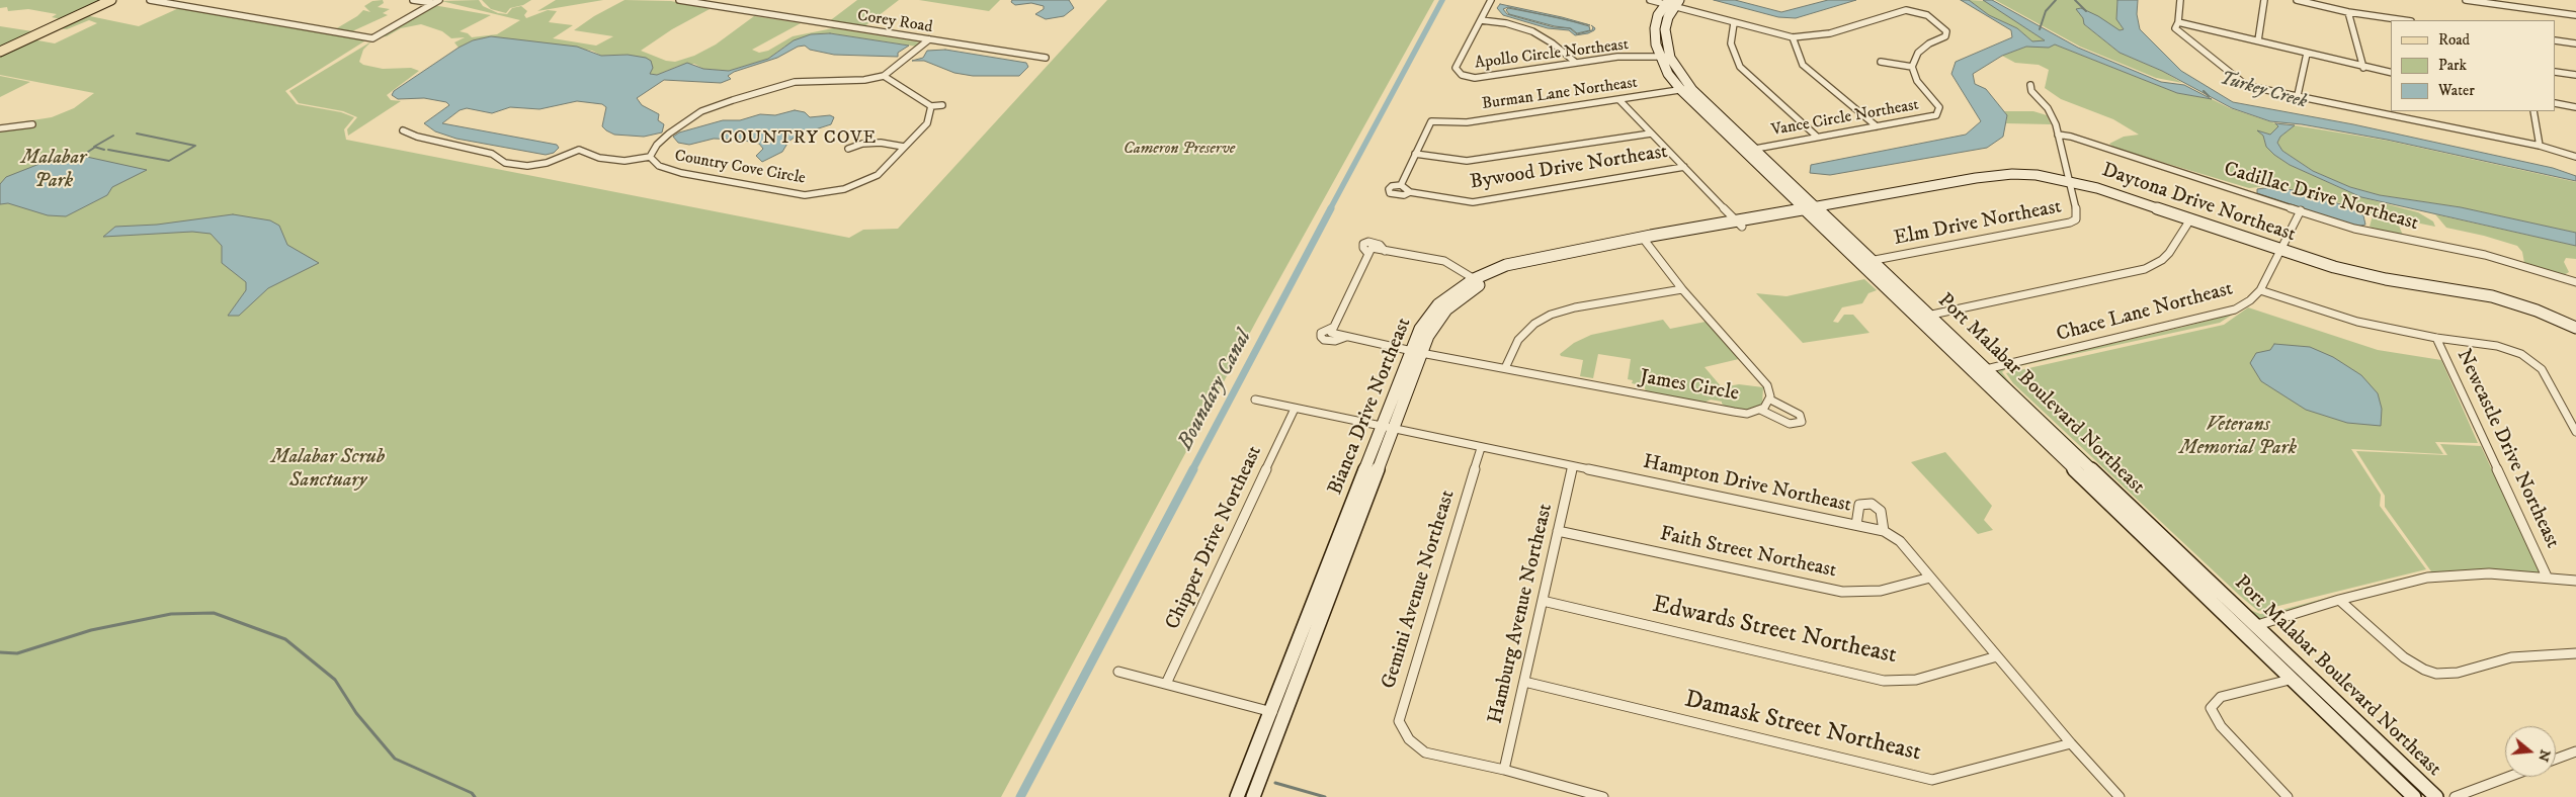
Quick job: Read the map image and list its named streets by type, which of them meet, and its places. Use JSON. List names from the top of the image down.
{
  "streets": {
    "street": [
      "Corey Road",
      "Apollo Circle Northeast",
      "Burman Lane Northeast",
      "Vance Circle Northeast",
      "Country Cove Circle",
      "Bywood Drive Northeast",
      "Cadillac Drive Northeast",
      "Daytona Drive Northeast",
      "Elm Drive Northeast",
      "Chace Lane Northeast",
      "James Circle",
      "Port Malabar Boulevard Northeast",
      "Bianca Drive Northeast",
      "Newcastle Drive Northeast",
      "Hampton Drive Northeast",
      "Chipper Drive Northeast",
      "Faith Street Northeast",
      "Gemini Avenue Northeast",
      "Hamburg Avenue Northeast",
      "Edwards Street Northeast",
      "Damask Street Northeast"
    ]
  },
  "crossings": [
    ["Corey Road", "Country Cove Circle"],
    ["Apollo Circle Northeast", "Port Malabar Boulevard Northeast"],
    ["Burman Lane Northeast", "Port Malabar Boulevard Northeast"],
    ["Vance Circle Northeast", "Port Malabar Boulevard Northeast"],
    ["Cadillac Drive Northeast", "Elm Drive Northeast"],
    ["Cadillac Drive Northeast", "Chace Lane Northeast"],
    ["Daytona Drive Northeast", "Elm Drive Northeast"],
    ["Daytona Drive Northeast", "Chace Lane Northeast"],
    ["Daytona Drive Northeast", "Port Malabar Boulevard Northeast"],
    ["Daytona Drive Northeast", "Bianca Drive Northeast"],
    ["Elm Drive Northeast", "Port Malabar Boulevard Northeast"],
    ["Chace Lane Northeast", "Port Malabar Boulevard Northeast"],
    ["James Circle", "Bianca Drive Northeast"],
    ["Port Malabar Boulevard Northeast", "Bianca Drive Northeast"],
    ["Bianca Drive Northeast", "Hampton Drive Northeast"],
    ["Hampton Drive Northeast", "Chipper Drive Northeast"],
    ["Hampton Drive Northeast", "Faith Street Northeast"],
    ["Hampton Drive Northeast", "Gemini Avenue Northeast"],
    ["Hampton Drive Northeast", "Hamburg Avenue Northeast"],
    ["Hampton Drive Northeast", "Edwards Street Northeast"],
    ["Hampton Drive Northeast", "Damask Street Northeast"],
    ["Faith Street Northeast", "Hamburg Avenue Northeast"],
    ["Gemini Avenue Northeast", "Hamburg Avenue Northeast"],
    ["Hamburg Avenue Northeast", "Edwards Street Northeast"],
    ["Hamburg Avenue Northeast", "Damask Street Northeast"]
  ],
  "districts": ["COUNTRY COVE"],
  "water": ["Turkey Creek", "Boundary Canal"],
  "parks": [
    "Cameron Preserve",
    "Malabar Park",
    "Veterans Memorial Park",
    "Malabar Scrub Sanctuary"
  ],
  "legend": ["Road", "Park", "Water"],
  "north": "right"
}
